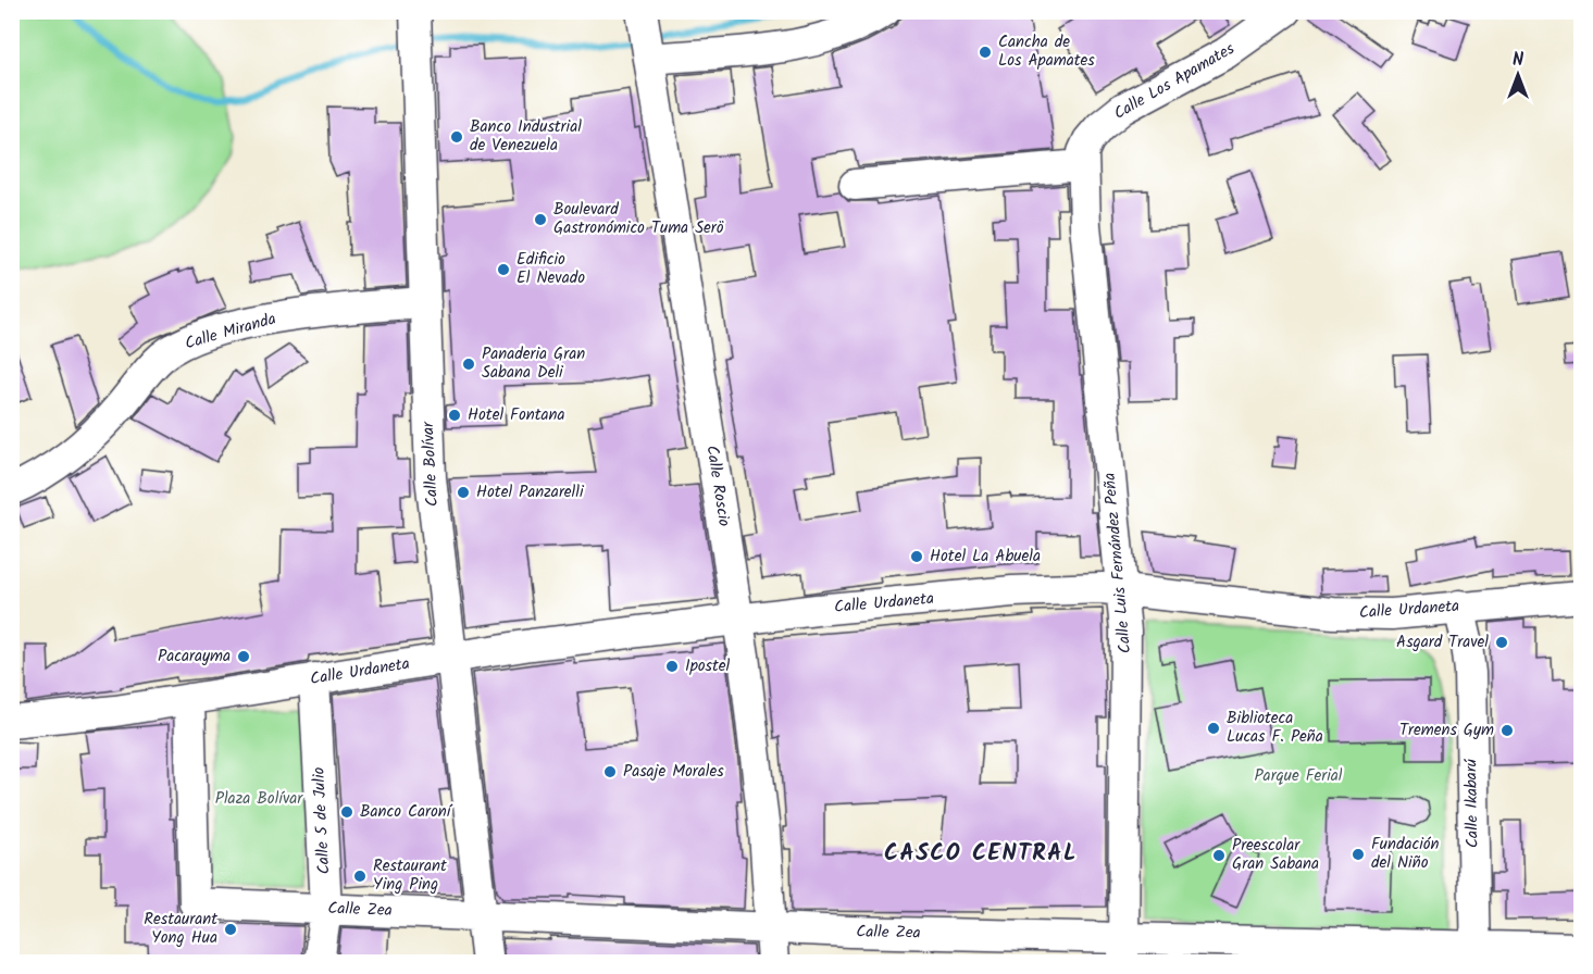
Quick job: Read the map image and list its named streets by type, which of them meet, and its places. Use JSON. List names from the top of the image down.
{
  "streets": {
    "street": [
      "Calle Los Apamates",
      "Calle Miranda",
      "Calle Bolívar",
      "Calle Roscio",
      "Calle Luis Fernández Peña",
      "Calle Urdaneta",
      "Calle Ikabarú",
      "Calle 5 de Julio",
      "Calle Zea"
    ]
  },
  "crossings": [
    ["Calle Los Apamates", "Calle Luis Fernández Peña"],
    ["Calle Miranda", "Calle Bolívar"],
    ["Calle Bolívar", "Calle Urdaneta"],
    ["Calle Bolívar", "Calle Zea"],
    ["Calle Roscio", "Calle Urdaneta"],
    ["Calle Roscio", "Calle Zea"],
    ["Calle Luis Fernández Peña", "Calle Urdaneta"],
    ["Calle Luis Fernández Peña", "Calle Zea"],
    ["Calle Urdaneta", "Calle Ikabarú"],
    ["Calle Urdaneta", "Calle 5 de Julio"],
    ["Calle Urdaneta", "Calle Zea"],
    ["Calle Ikabarú", "Calle Zea"],
    ["Calle 5 de Julio", "Calle Zea"]
  ],
  "districts": ["CASCO CENTRAL"],
  "parks": ["Parque Ferial", "Plaza Bolívar"],
  "places": [
    "Cancha de Los Apamates",
    "Banco Industrial de Venezuela",
    "Boulevard Gastronómico Tuma Serö",
    "Edificio El Nevado",
    "Panaderia Gran Sabana Deli",
    "Hotel Fontana",
    "Hotel Panzarelli",
    "Hotel La Abuela",
    "Asgard Travel",
    "Pacarayma",
    "Ipostel",
    "Biblioteca Lucas F. Peña",
    "Tremens Gym",
    "Pasaje Morales",
    "Banco Caroní",
    "Fundación del Niño",
    "Preescolar Gran Sabana",
    "Restaurant Ying Ping",
    "Restaurant Yong Hua"
  ],
  "north": "top"
}
